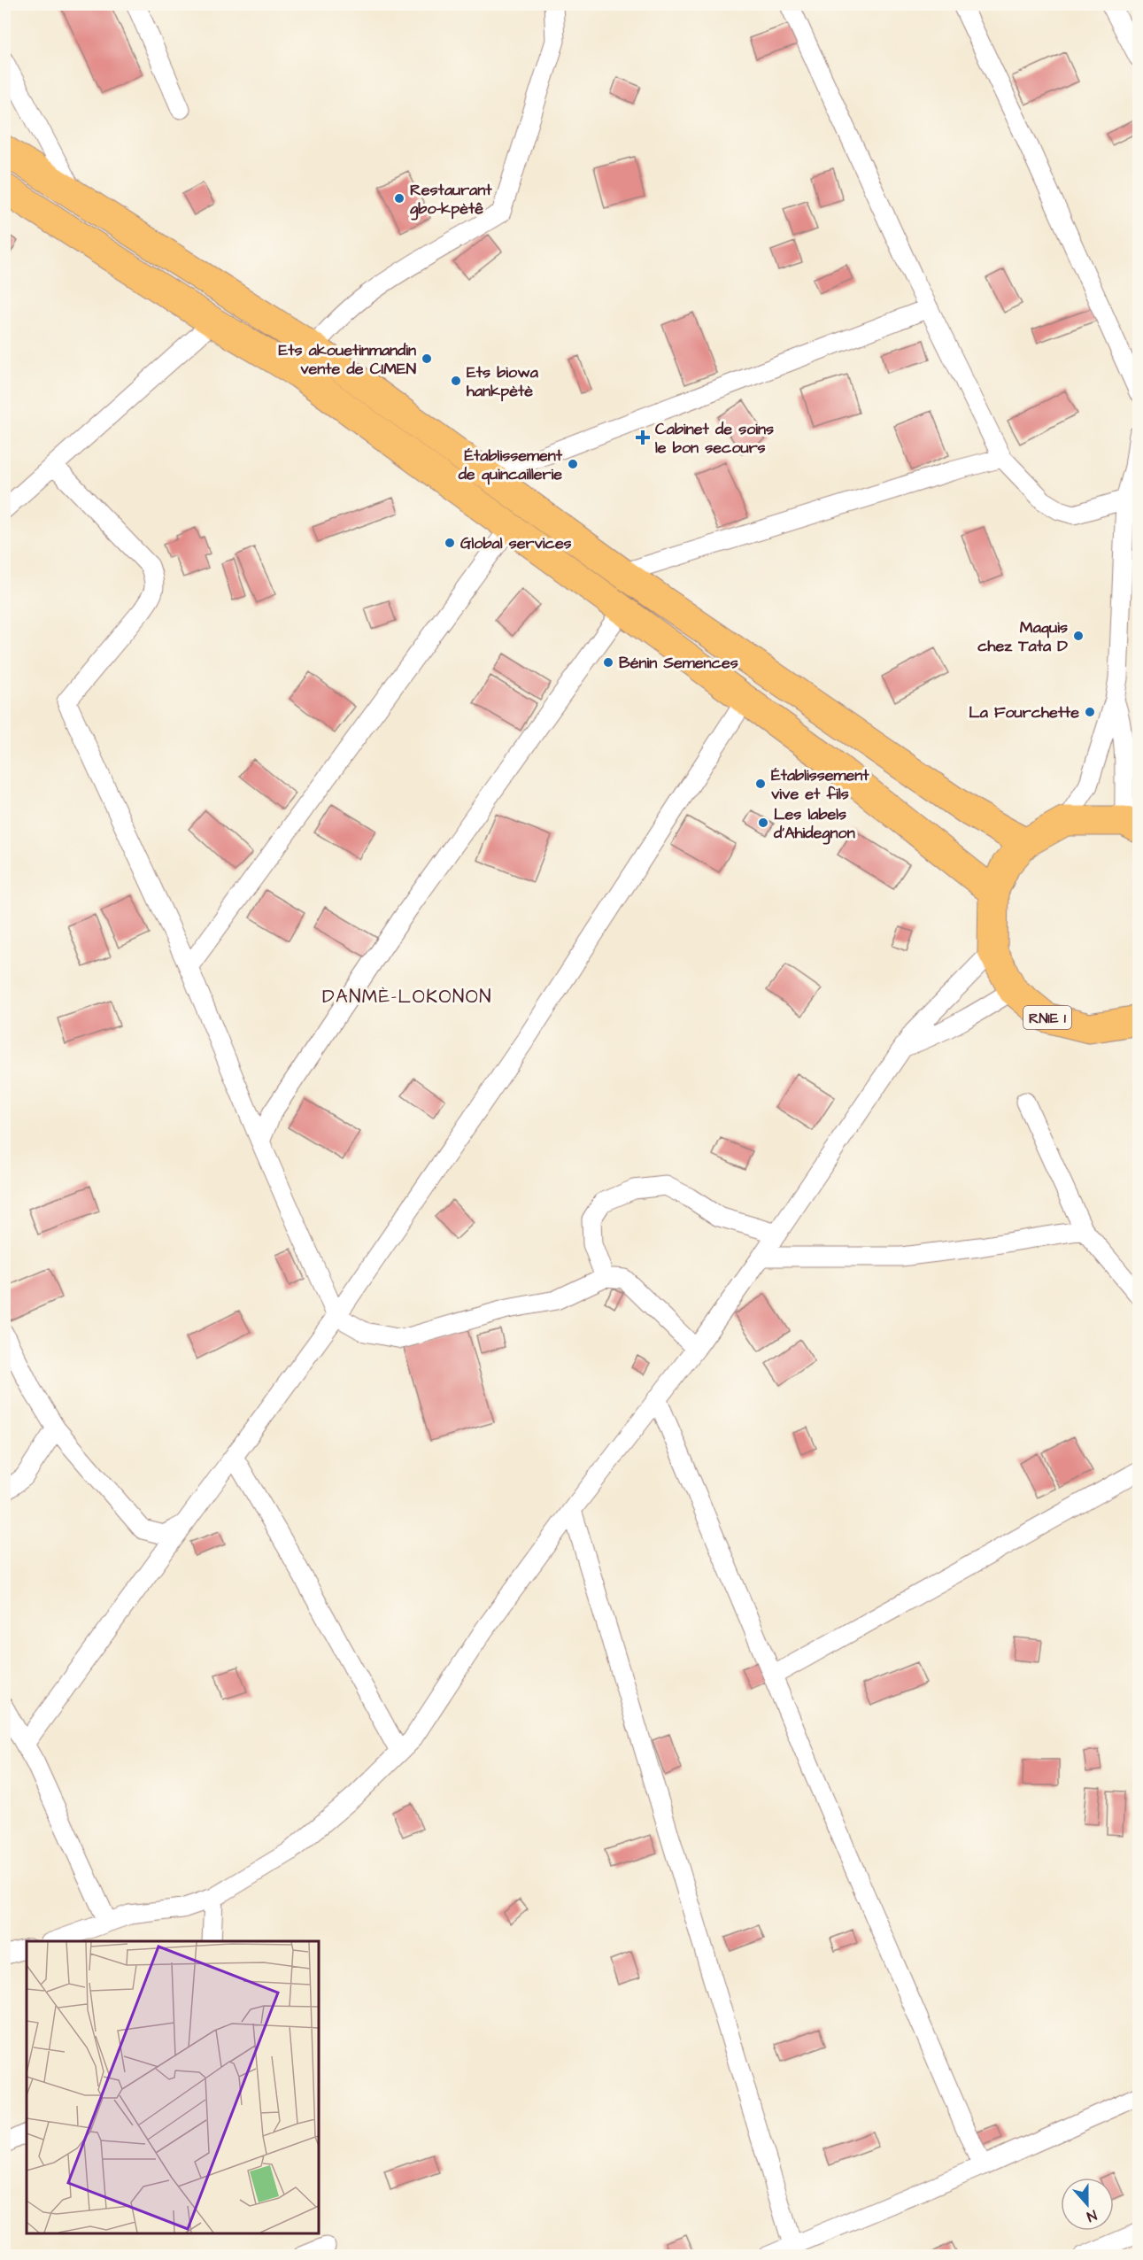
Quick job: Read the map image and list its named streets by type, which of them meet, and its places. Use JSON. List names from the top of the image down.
{
  "streets": {
    "highway": ["RNIE 1"]
  },
  "districts": ["DANMÈ-LOKONON"],
  "places": {
    "other": [
      "Restaurant gbo-kpètê",
      "Ets akouetinmandin vente de CIMEN",
      "Ets biowa hankpètè",
      "Établissement de quincaillerie",
      "Global services",
      "Maquis chez Tata D",
      "Bénin Semences",
      "La Fourchette",
      "Établissement vive et fils",
      "Les labels d'Ahidegnon"
    ],
    "health": ["Cabinet de soins le bon secours"]
  },
  "north": "bottom"
}
